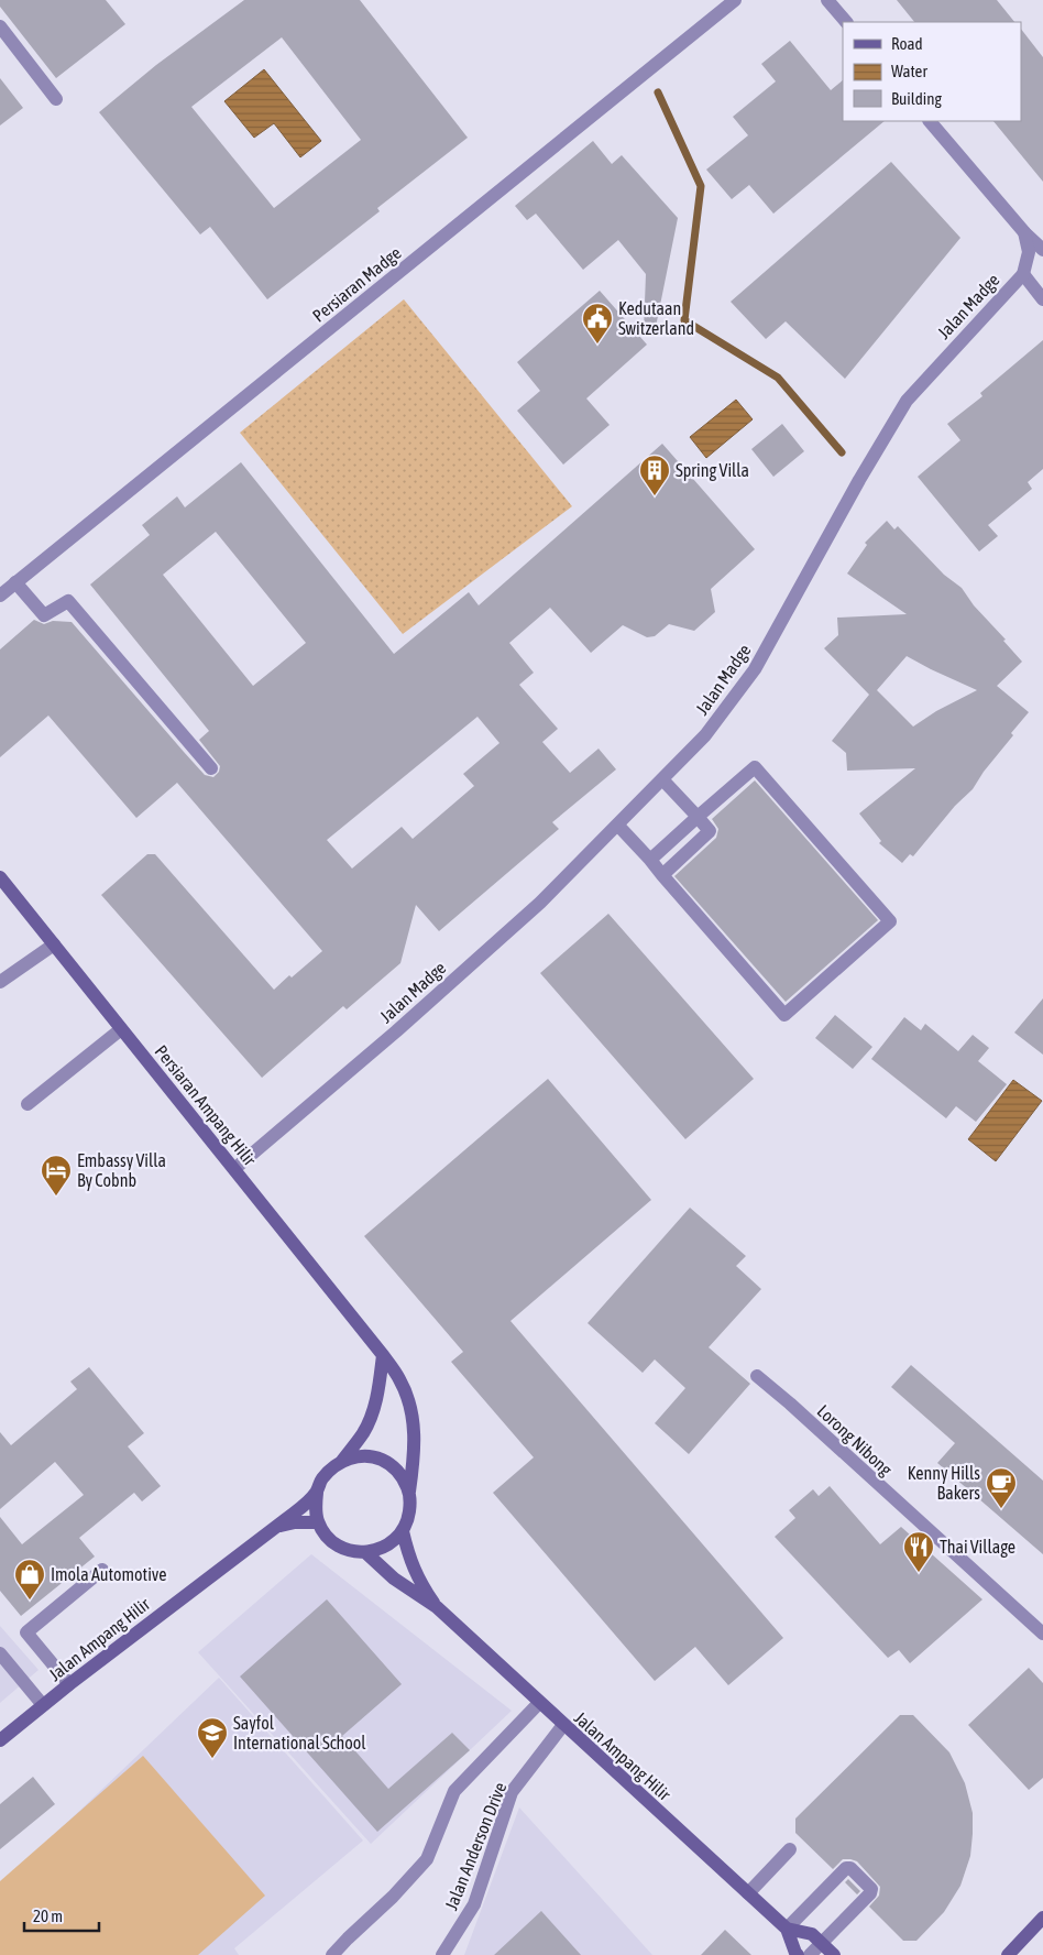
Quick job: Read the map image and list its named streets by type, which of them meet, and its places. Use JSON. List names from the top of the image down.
{
  "streets": {
    "street": [
      "Persiaran Madge",
      "Jalan Madge",
      "Persiaran Ampang Hilir",
      "Lorong Nibong",
      "Jalan Ampang Hilir",
      "Jalan Anderson Drive"
    ]
  },
  "crossings": [
    ["Jalan Madge", "Persiaran Ampang Hilir"],
    ["Persiaran Ampang Hilir", "Jalan Ampang Hilir"],
    ["Jalan Ampang Hilir", "Jalan Anderson Drive"]
  ],
  "places": {
    "public building": ["Kedutaan Switzerland"],
    "building": ["Spring Villa"],
    "hotel": ["Embassy Villa By Cobnb"],
    "cafe": ["Kenny Hills Bakers"],
    "restaurant": ["Thai Village"],
    "shop": ["Imola Automotive"],
    "school or university": ["Sayfol International School"]
  },
  "legend": ["Road", "Water", "Building"],
  "scale_bar": "20 m"
}
